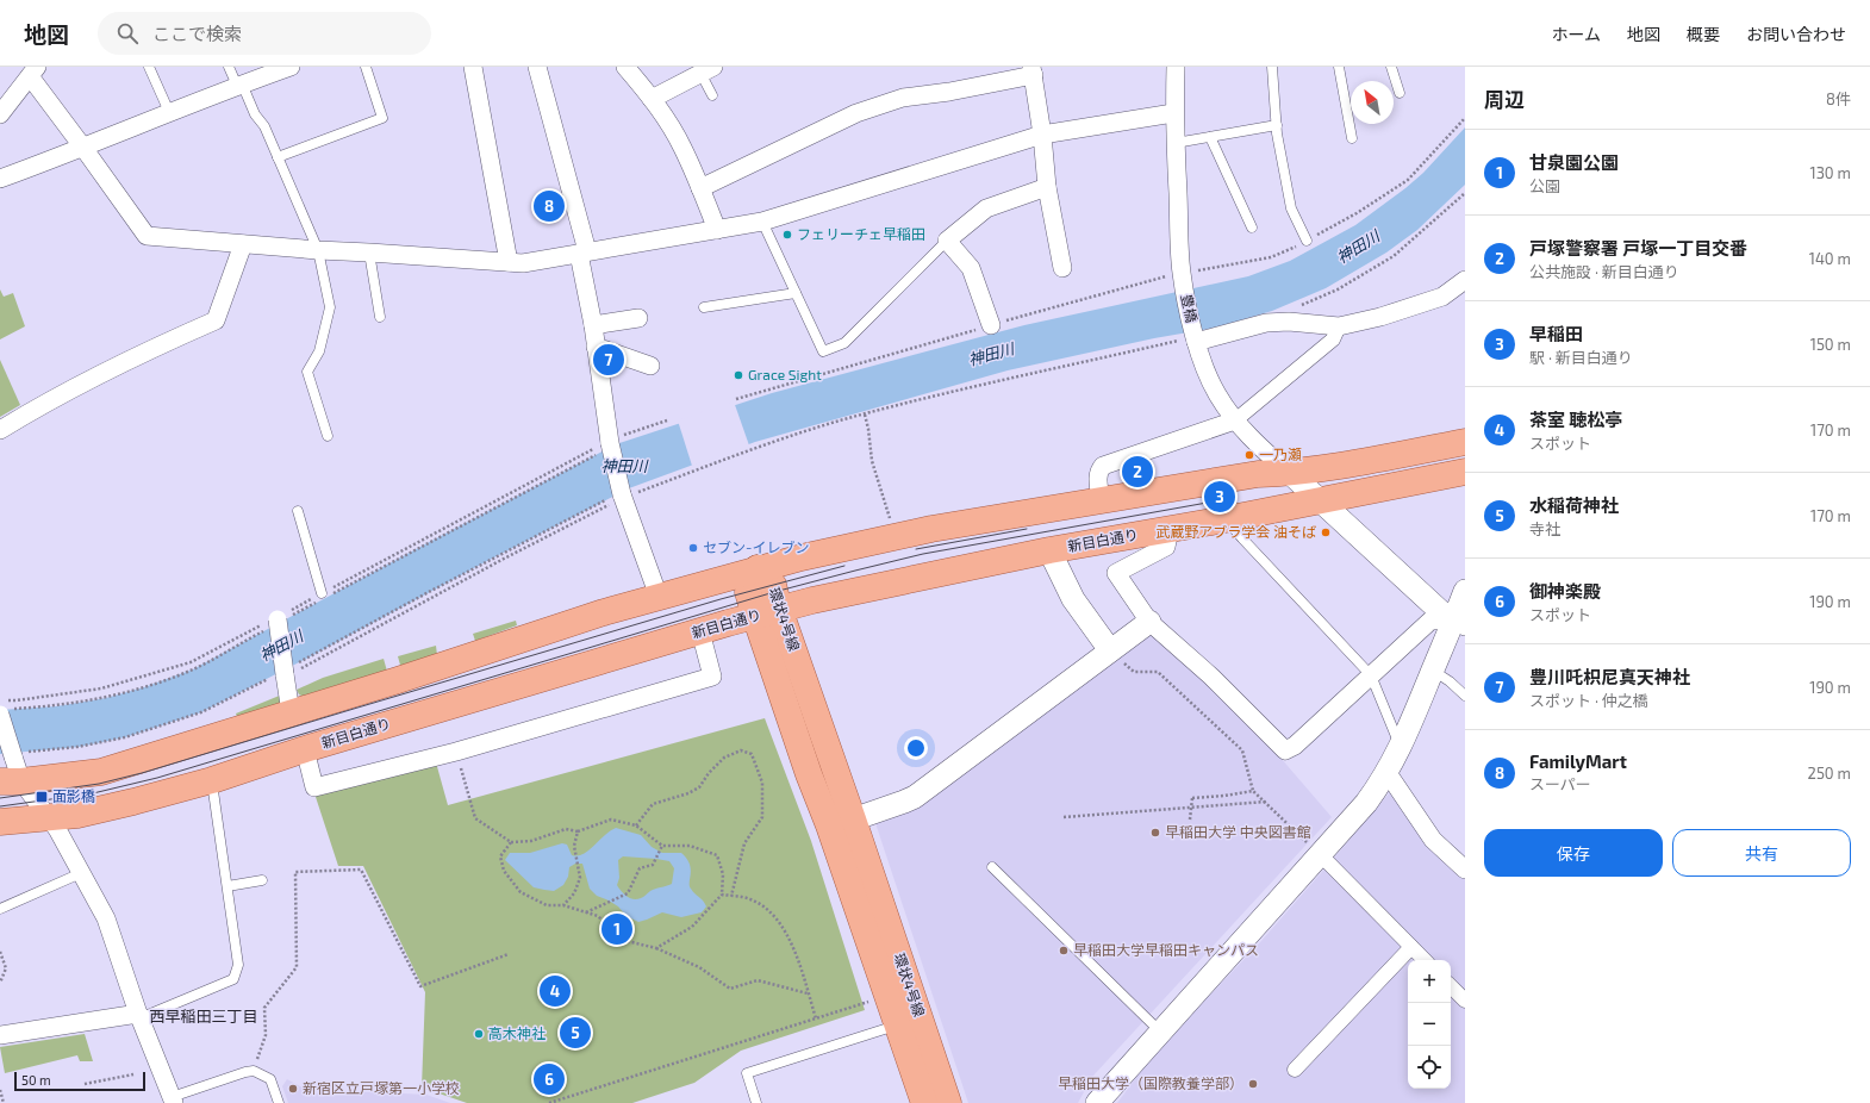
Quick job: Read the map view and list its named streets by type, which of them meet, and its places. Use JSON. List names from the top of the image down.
{
  "streets": {
    "main road": ["新目白通り", "環状4号線"],
    "street": ["豊橋"]
  },
  "crossings": [
    ["新目白通り", "環状4号線"]
  ],
  "districts": ["西早稲田三丁目"],
  "water": ["神田川"],
  "places": {
    "other": [
      "フェリーチェ早稲田",
      "Grace Sight",
      "一乃瀬",
      "武蔵野アブラ学会 油そば",
      "セブン-イレブン",
      "早稲田大学 中央図書館",
      "早稲田大学早稲田キャンパス",
      "高木神社",
      "早稲田大学（国際教養学部）",
      "新宿区立戸塚第一小学校"
    ],
    "transit": ["面影橋"]
  },
  "scale_bar": "50 m",
  "north": "top left",
  "page": {
    "header": "地図",
    "search": "ここで検索",
    "nav": [
      "ホーム",
      "地図",
      "概要",
      "お問い合わせ"
    ],
    "heading": ["周辺", "8件"],
    "list": [
      {
        "mark": "1",
        "name": "甘泉園公園",
        "note": "公園",
        "value": "130 m"
      },
      {
        "mark": "2",
        "name": "戸塚警察署 戸塚一丁目交番",
        "note": "公共施設 · 新目白通り",
        "value": "140 m"
      },
      {
        "mark": "3",
        "name": "早稲田",
        "note": "駅 · 新目白通り",
        "value": "150 m"
      },
      {
        "mark": "4",
        "name": "茶室 聴松亭",
        "note": "スポット",
        "value": "170 m"
      },
      {
        "mark": "5",
        "name": "水稲荷神社",
        "note": "寺社",
        "value": "170 m"
      },
      {
        "mark": "6",
        "name": "御神楽殿",
        "note": "スポット",
        "value": "190 m"
      },
      {
        "mark": "7",
        "name": "豊川吒枳尼真天神社",
        "note": "スポット · 仲之橋",
        "value": "190 m"
      },
      {
        "mark": "8",
        "name": "FamilyMart",
        "note": "スーパー",
        "value": "250 m"
      }
    ],
    "pins": [
      "8",
      "7",
      "2",
      "3",
      "1",
      "4",
      "5",
      "6"
    ],
    "buttons": ["保存", "共有"],
    "map_buttons": ["+", "−"],
    "scale": "50 m"
  }
}
